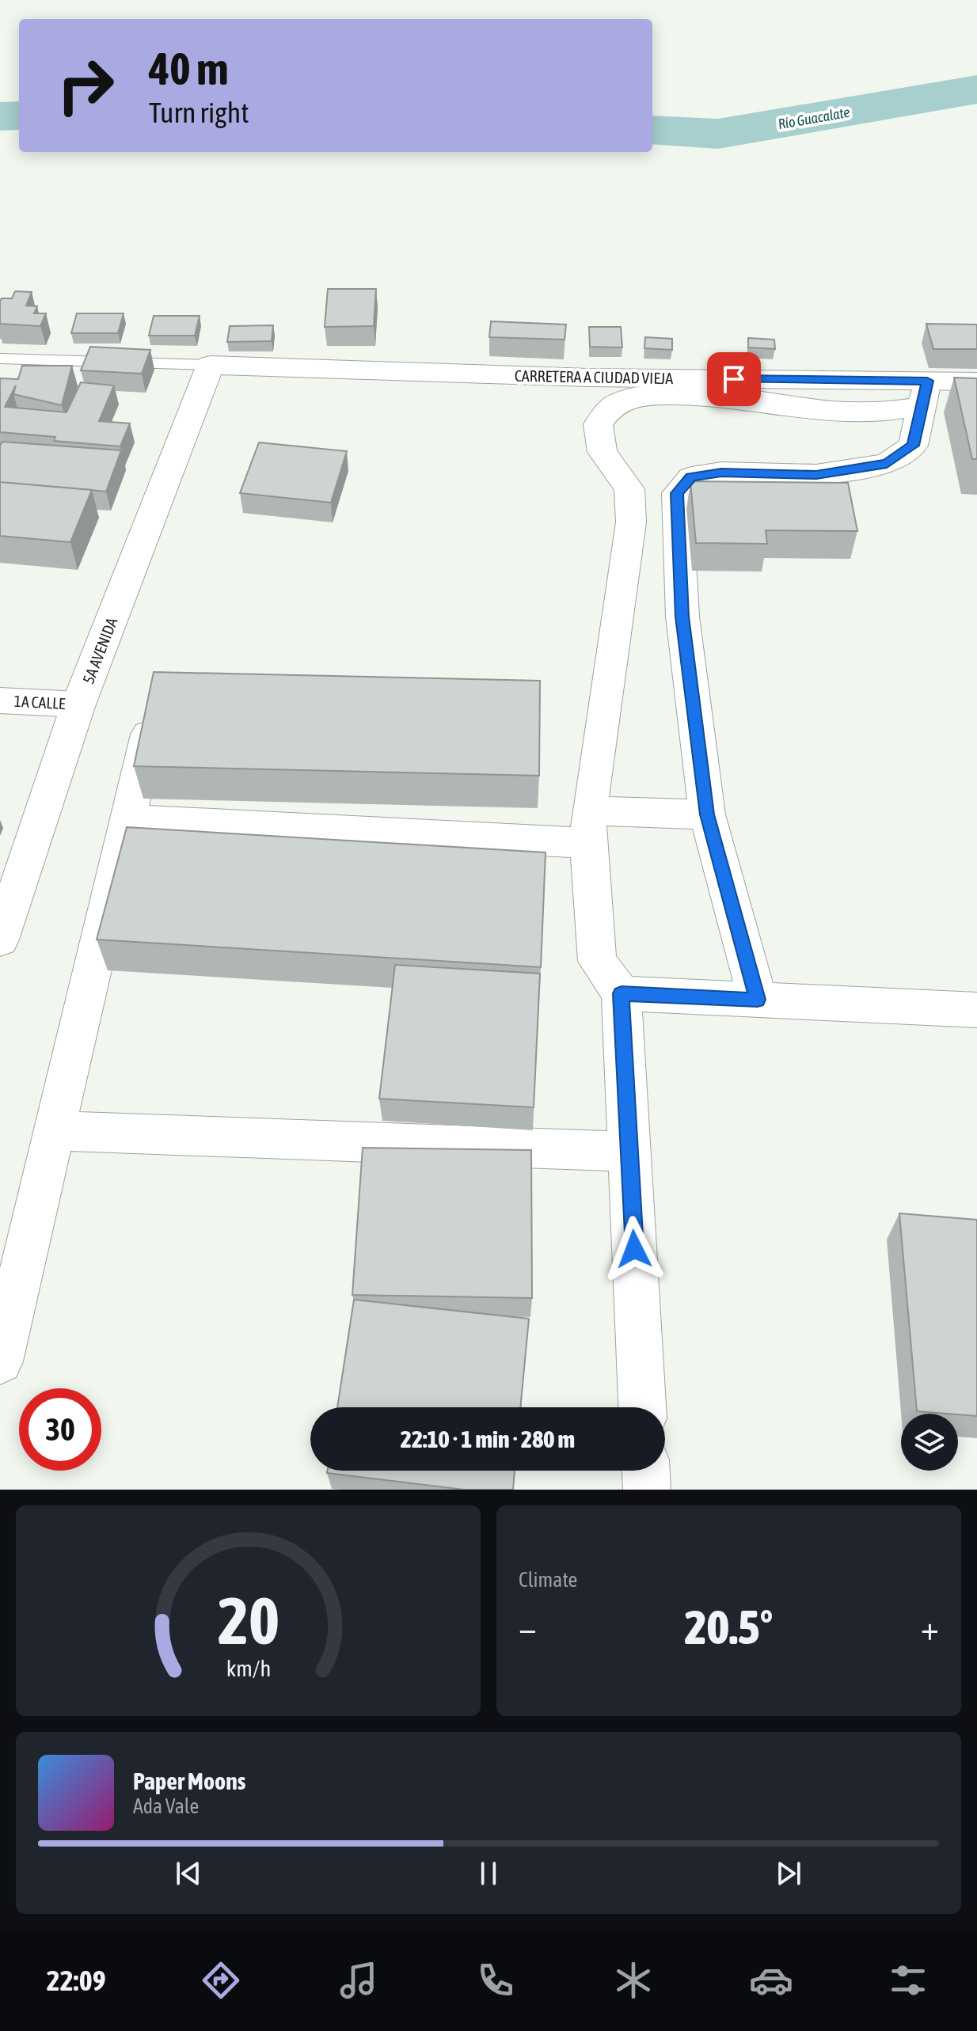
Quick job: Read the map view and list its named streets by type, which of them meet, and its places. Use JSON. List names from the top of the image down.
{
  "streets": {
    "street": ["CARRETERA A CIUDAD VIEJA", "5A AVENIDA", "1A CALLE"]
  },
  "crossings": [
    ["CARRETERA A CIUDAD VIEJA", "5A AVENIDA"],
    ["5A AVENIDA", "1A CALLE"]
  ],
  "water": ["Río Guacalate"],
  "page": {
    "turn": ["40 m", "Turn right"],
    "limit": "30",
    "trip": "22:10 · 1 min · 280 m",
    "tile": "Climate",
    "heat": ["−", "20.5°", "+"],
    "song": ["Paper Moons", "Ada Vale"],
    "tabs": "22:09",
    "gauge": ["20", "km/h"]
  }
}
